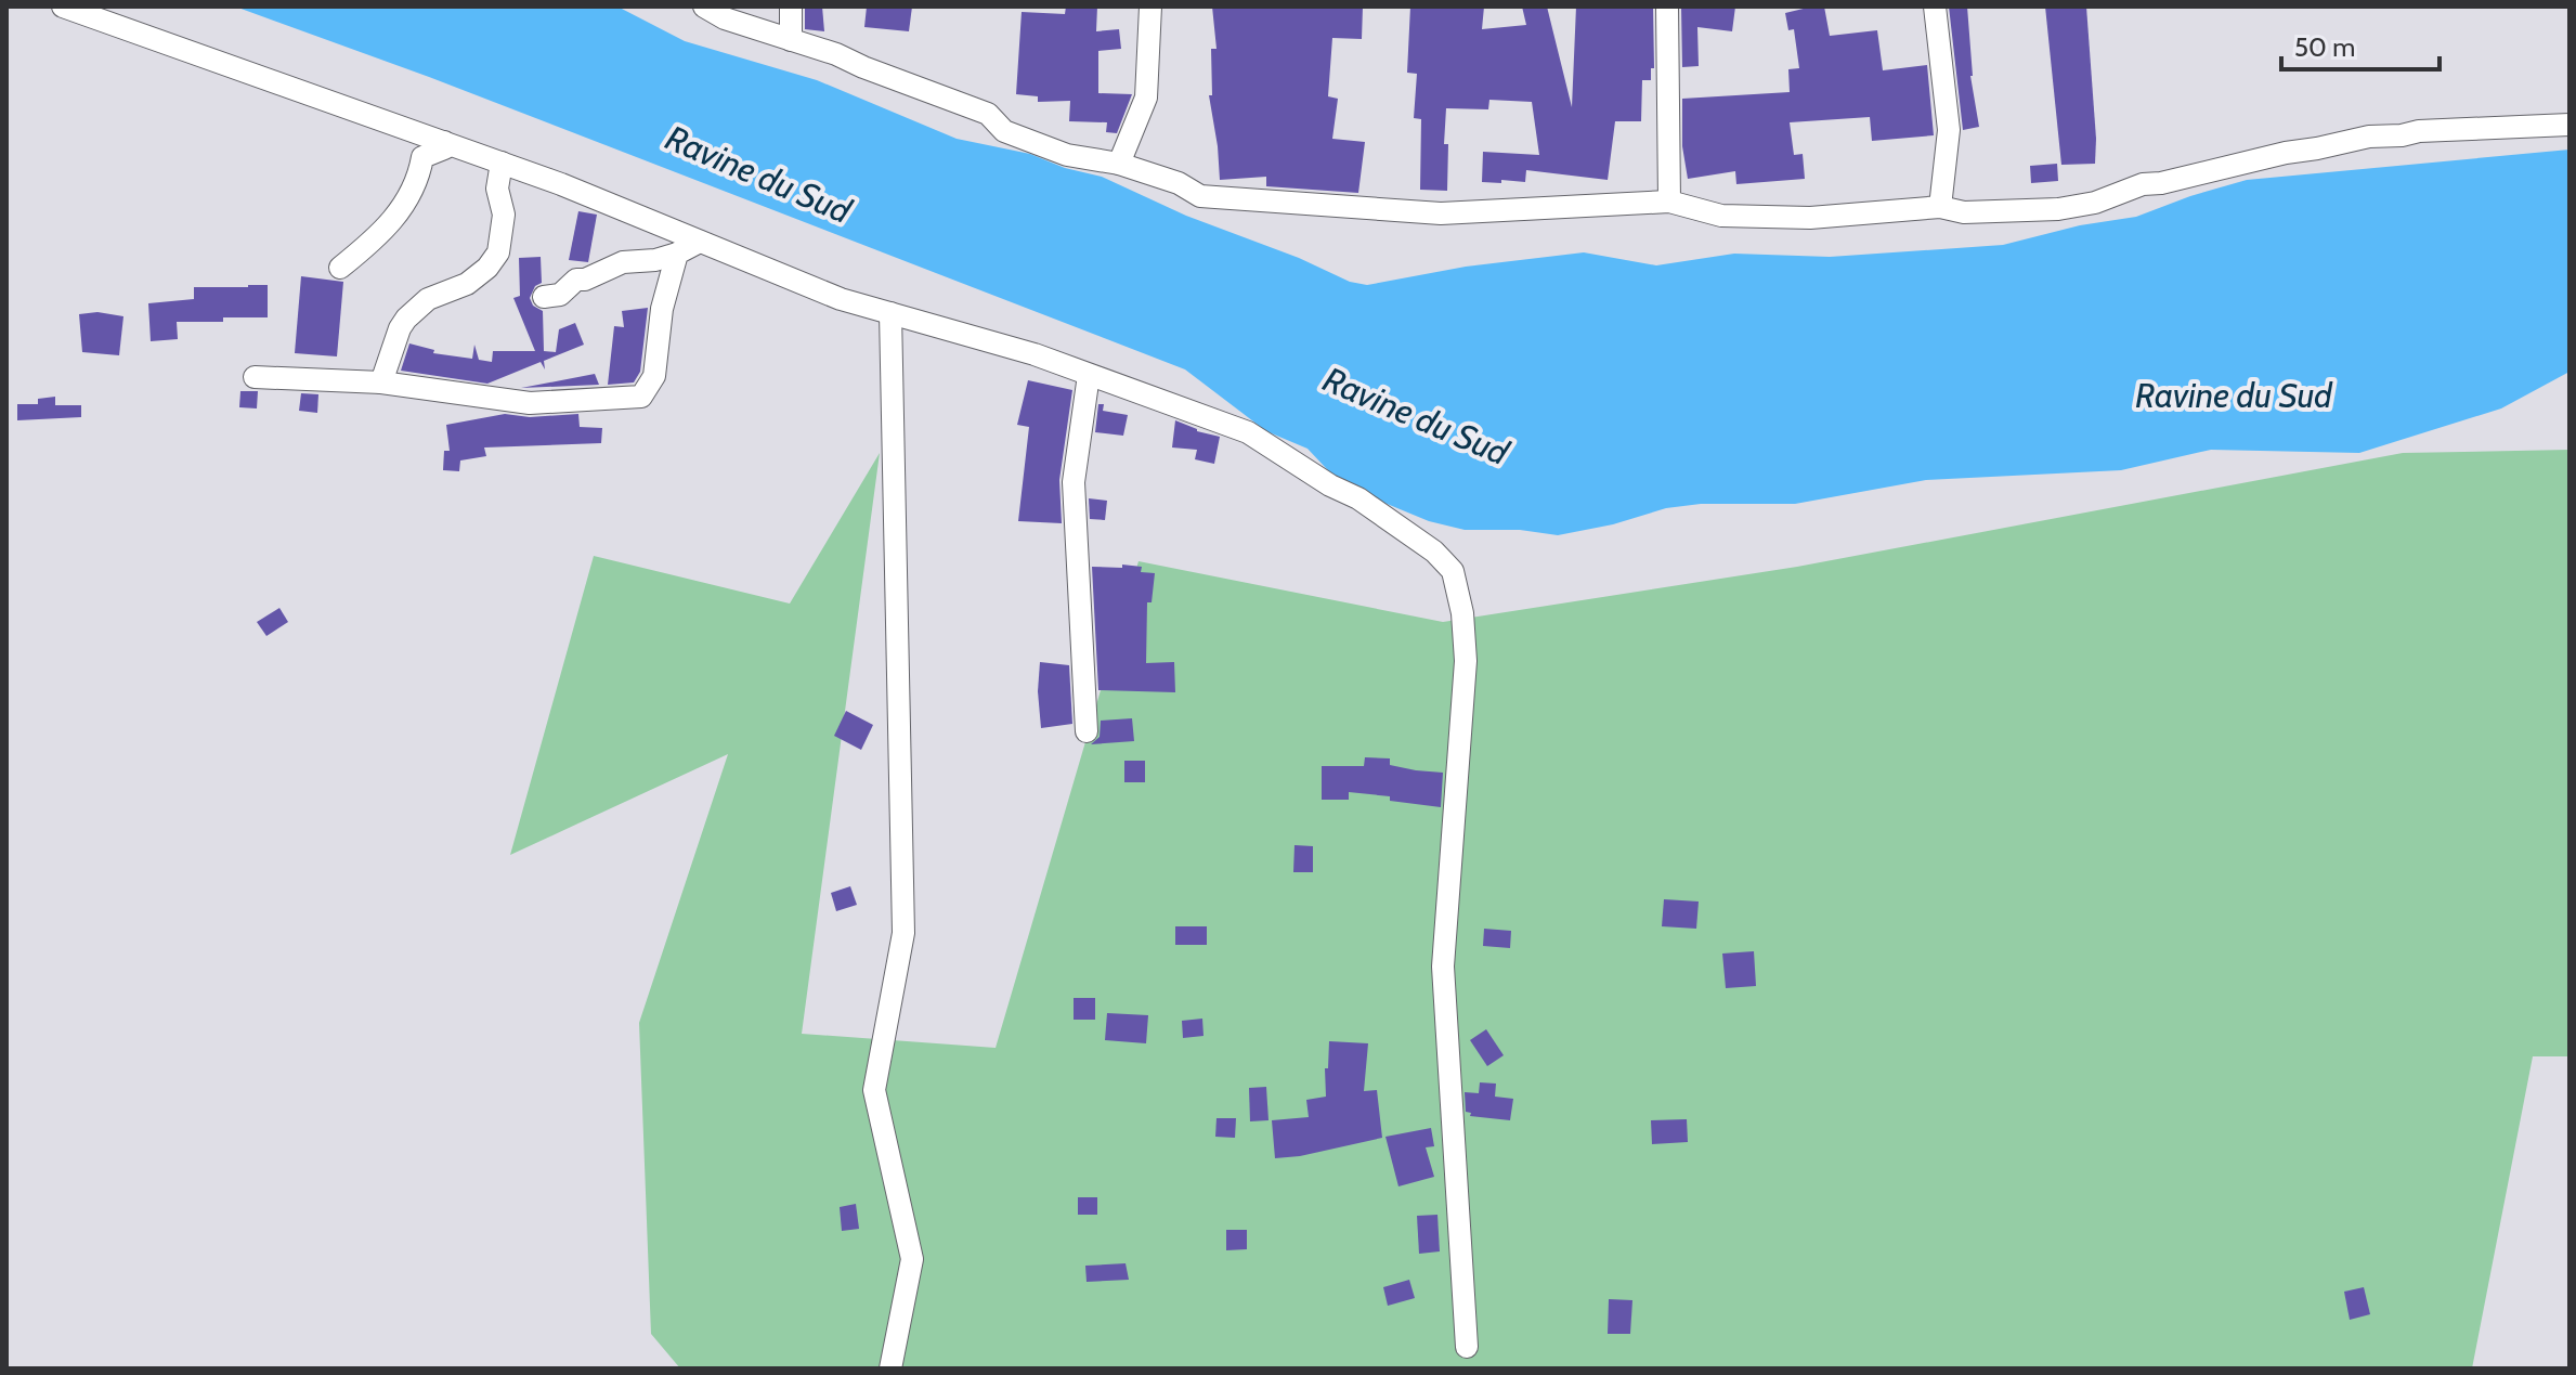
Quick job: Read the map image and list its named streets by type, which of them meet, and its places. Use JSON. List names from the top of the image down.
{
  "water": ["Ravine du Sud"],
  "scale_bar": "50 m"
}
